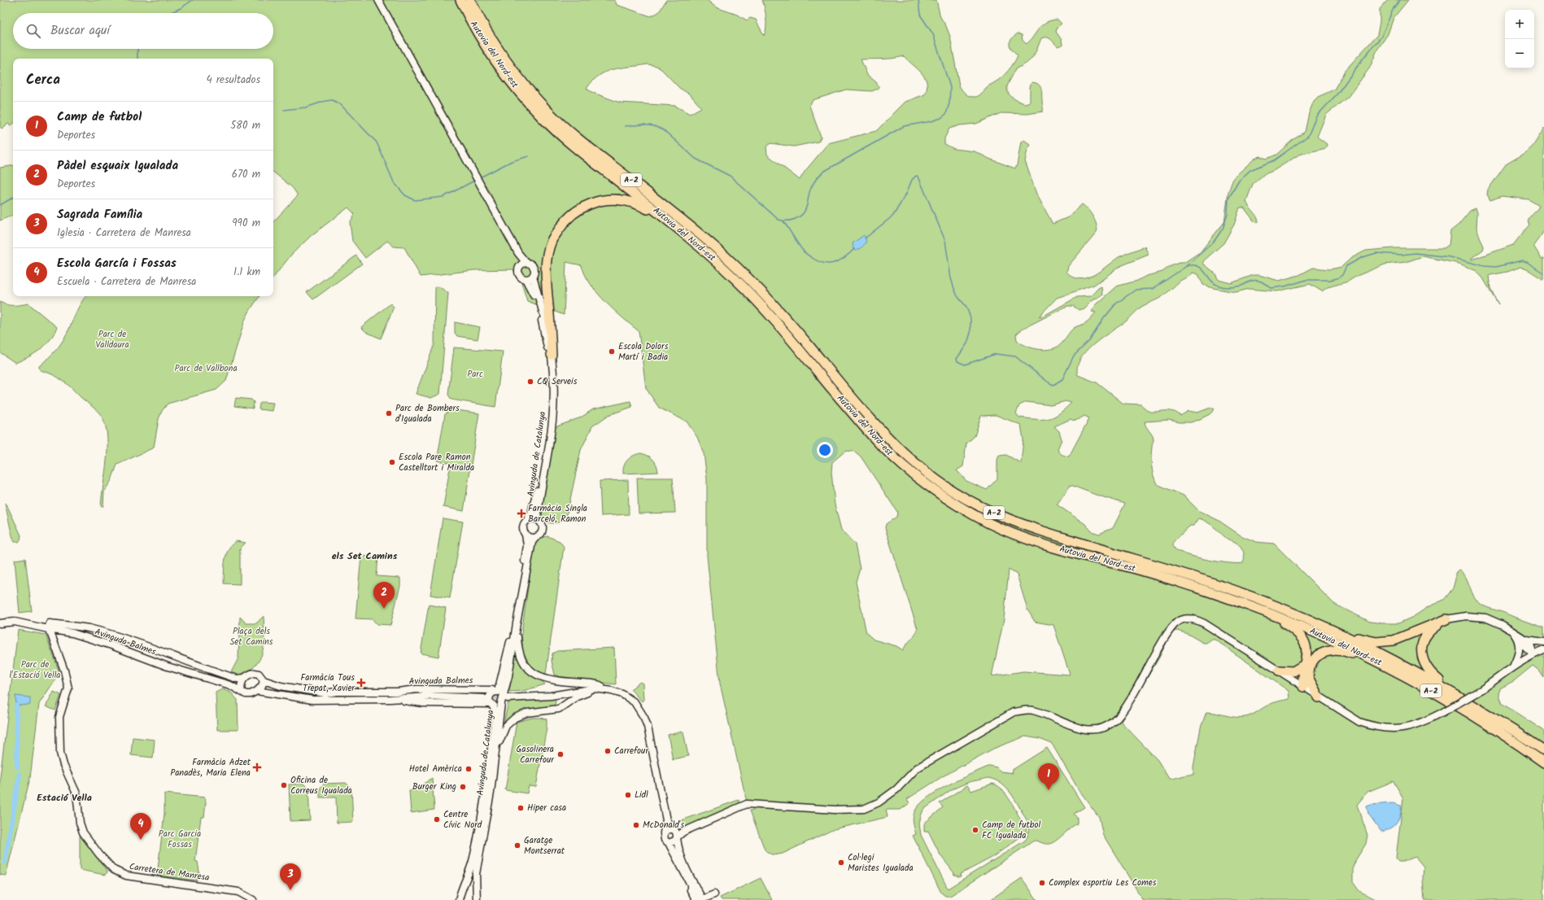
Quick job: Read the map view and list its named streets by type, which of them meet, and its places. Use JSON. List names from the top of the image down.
{
  "streets": {
    "highway": ["Autovia del Nord-est", "A-2"],
    "street": ["Avinguda de Catalunya", "Avinguda Balmes", "Carretera de Manresa"]
  },
  "crossings": [
    ["Avinguda de Catalunya", "Avinguda Balmes"],
    ["Avinguda Balmes", "Carretera de Manresa"]
  ],
  "districts": ["els Set Camins", "Estació Vella"],
  "parks": [
    "Parc de Valldaura",
    "Parc de Vallbona",
    "Parc",
    "Plaça dels Set Camins",
    "Parc de l'Estació Vella",
    "Parc Garcia Fossas"
  ],
  "places": {
    "other": [
      "Escola Dolors Martí i Badia",
      "CQ Serveis",
      "Parc de Bombers d'Igualada",
      "Escola Pare Ramon Castelltort i Miralda",
      "Carrefour",
      "Gasolinera Carrefour",
      "Hotel Amèrica",
      "Oficina de Correus Igualada",
      "Burger King",
      "Lidl",
      "Hiper casa",
      "Centre Cívic Nord",
      "McDonald's",
      "Camp de futbol FC Igualada",
      "Garatge Montserrat",
      "Col·legi Maristes Igualada",
      "Complex esportiu Les Comes"
    ],
    "health": ["Farmàcia Singla Barceló, Ramon", "Farmàcia Tous Trepat, Xavier", "Farmàcia Adzet Panadès, Maria Elena"]
  },
  "page": {
    "map_buttons": ["+", "−"],
    "search": "Buscar aquí",
    "heading": ["Cerca", "4 resultados"],
    "list": [
      {
        "mark": "1",
        "name": "Camp de futbol",
        "note": "Deportes",
        "value": "580 m"
      },
      {
        "mark": "2",
        "name": "Pàdel esquaix Igualada",
        "note": "Deportes",
        "value": "670 m"
      },
      {
        "mark": "3",
        "name": "Sagrada Família",
        "note": "Iglesia · Carretera de Manresa",
        "value": "990 m"
      },
      {
        "mark": "4",
        "name": "Escola García i Fossas",
        "note": "Escuela · Carretera de Manresa",
        "value": "1.1 km"
      }
    ],
    "pins": [
      "2",
      "1",
      "4",
      "3"
    ]
  }
}
